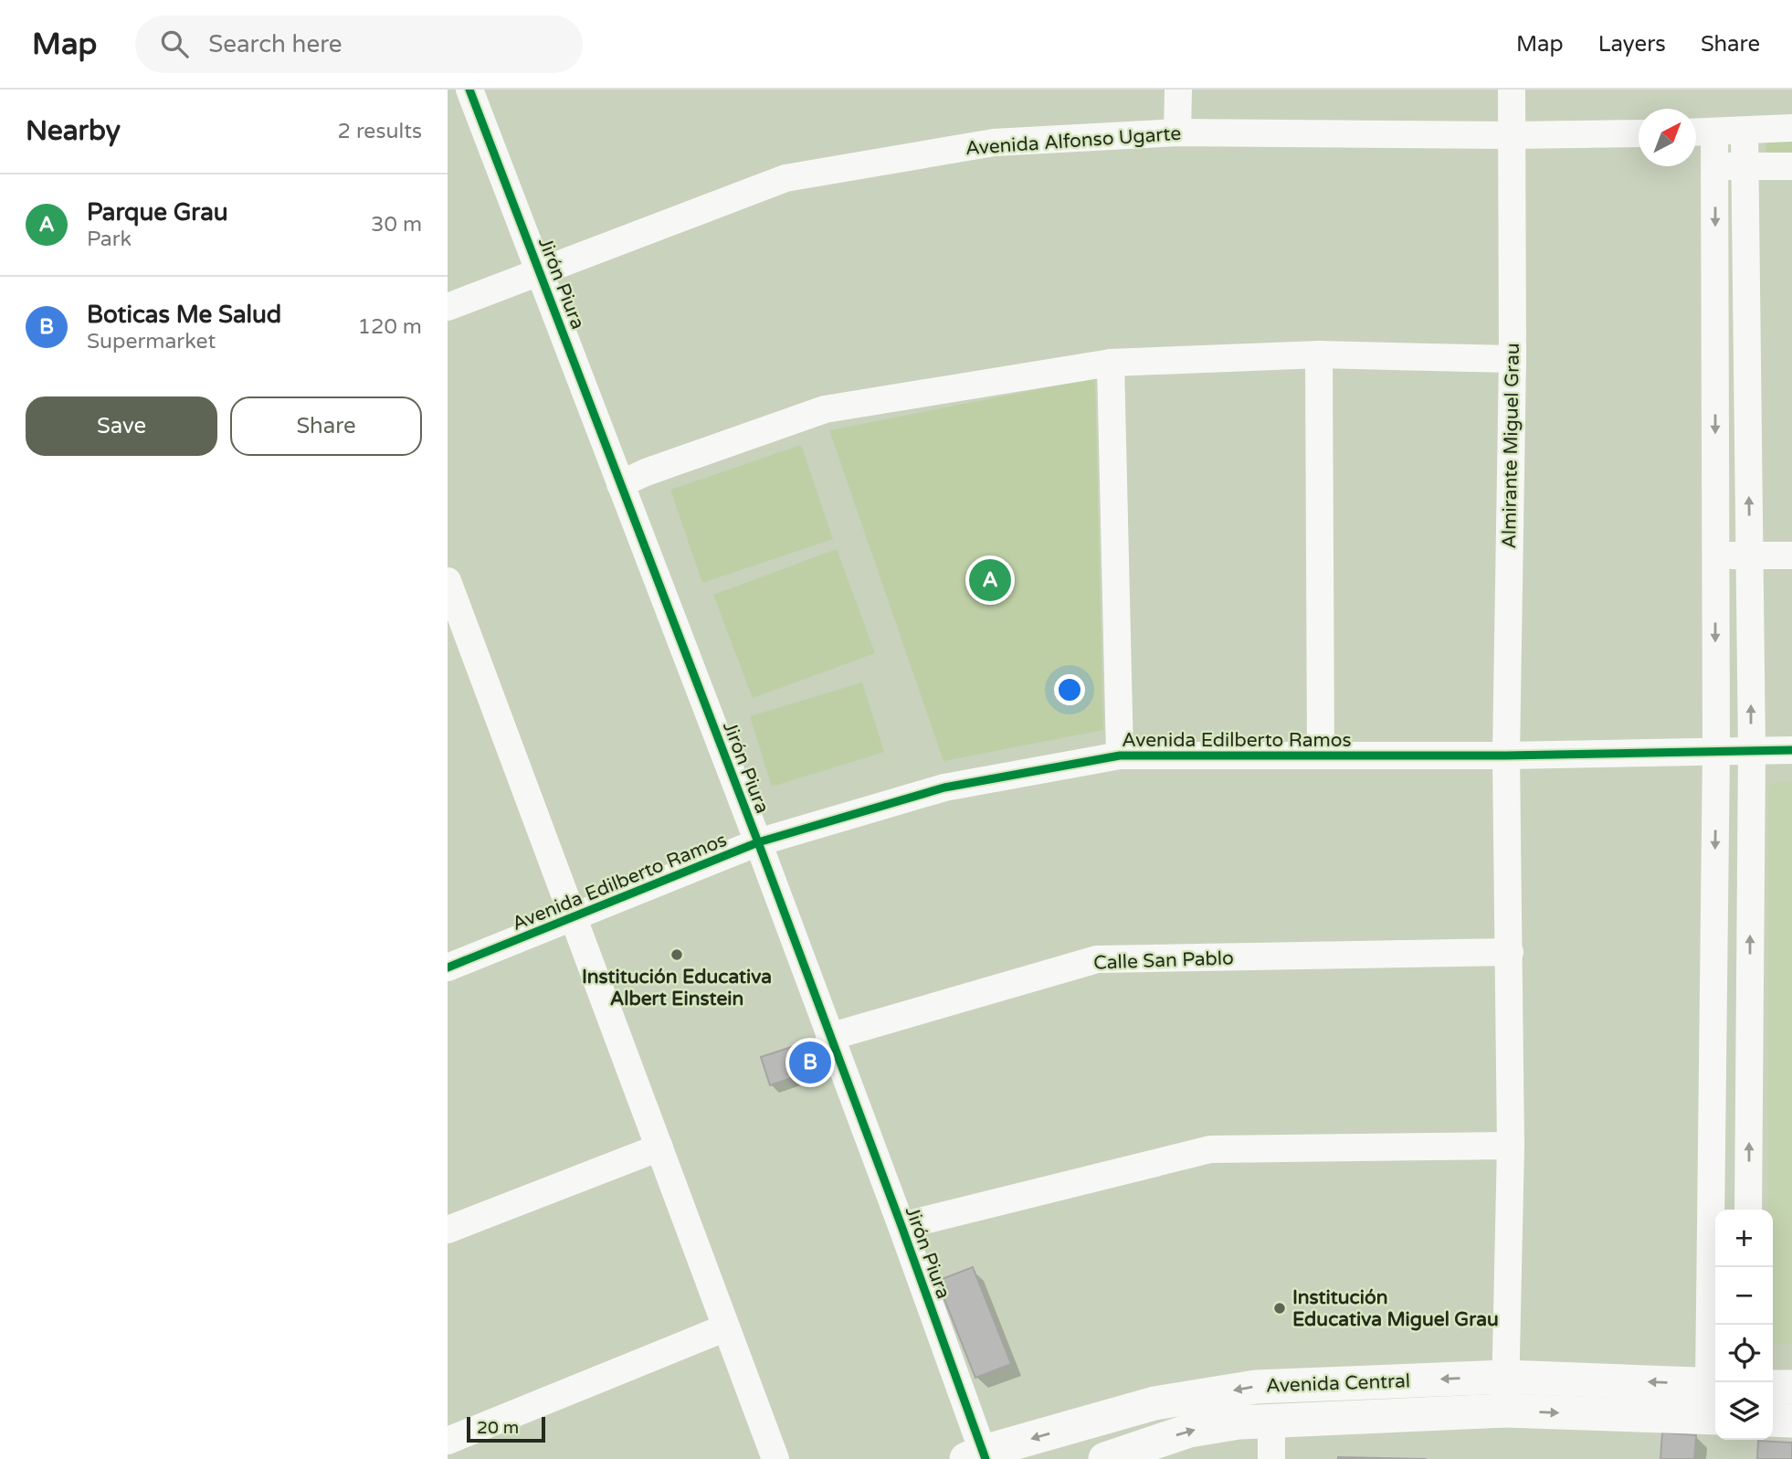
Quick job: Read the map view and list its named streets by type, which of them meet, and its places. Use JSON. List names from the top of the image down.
{
  "streets": {
    "main road": ["Avenida Central"],
    "street": [
      "Avenida Alfonso Ugarte",
      "Jirón Piura",
      "Almirante Miguel Grau",
      "Avenida Edilberto Ramos",
      "Calle San Pablo"
    ]
  },
  "crossings": [
    ["Avenida Alfonso Ugarte", "Jirón Piura"],
    ["Avenida Alfonso Ugarte", "Almirante Miguel Grau"],
    ["Jirón Piura", "Avenida Edilberto Ramos"],
    ["Jirón Piura", "Calle San Pablo"],
    ["Jirón Piura", "Avenida Central"],
    ["Almirante Miguel Grau", "Avenida Edilberto Ramos"],
    ["Almirante Miguel Grau", "Calle San Pablo"],
    ["Almirante Miguel Grau", "Avenida Central"]
  ],
  "places": ["Institución Educativa Albert Einstein", "Institución Educativa Miguel Grau"],
  "scale_bar": "20 m",
  "north": "top right",
  "page": {
    "header": "Map",
    "search": "Search here",
    "nav": ["Map", "Layers", "Share"],
    "heading": ["Nearby", "2 results"],
    "list": [
      {
        "mark": "A",
        "name": "Parque Grau",
        "note": "Park",
        "value": "30 m"
      },
      {
        "mark": "B",
        "name": "Boticas Me Salud",
        "note": "Supermarket",
        "value": "120 m"
      }
    ],
    "buttons": ["Save", "Share"],
    "pins": ["A", "B"],
    "map_buttons": ["+", "−"],
    "scale": "20 m"
  }
}
